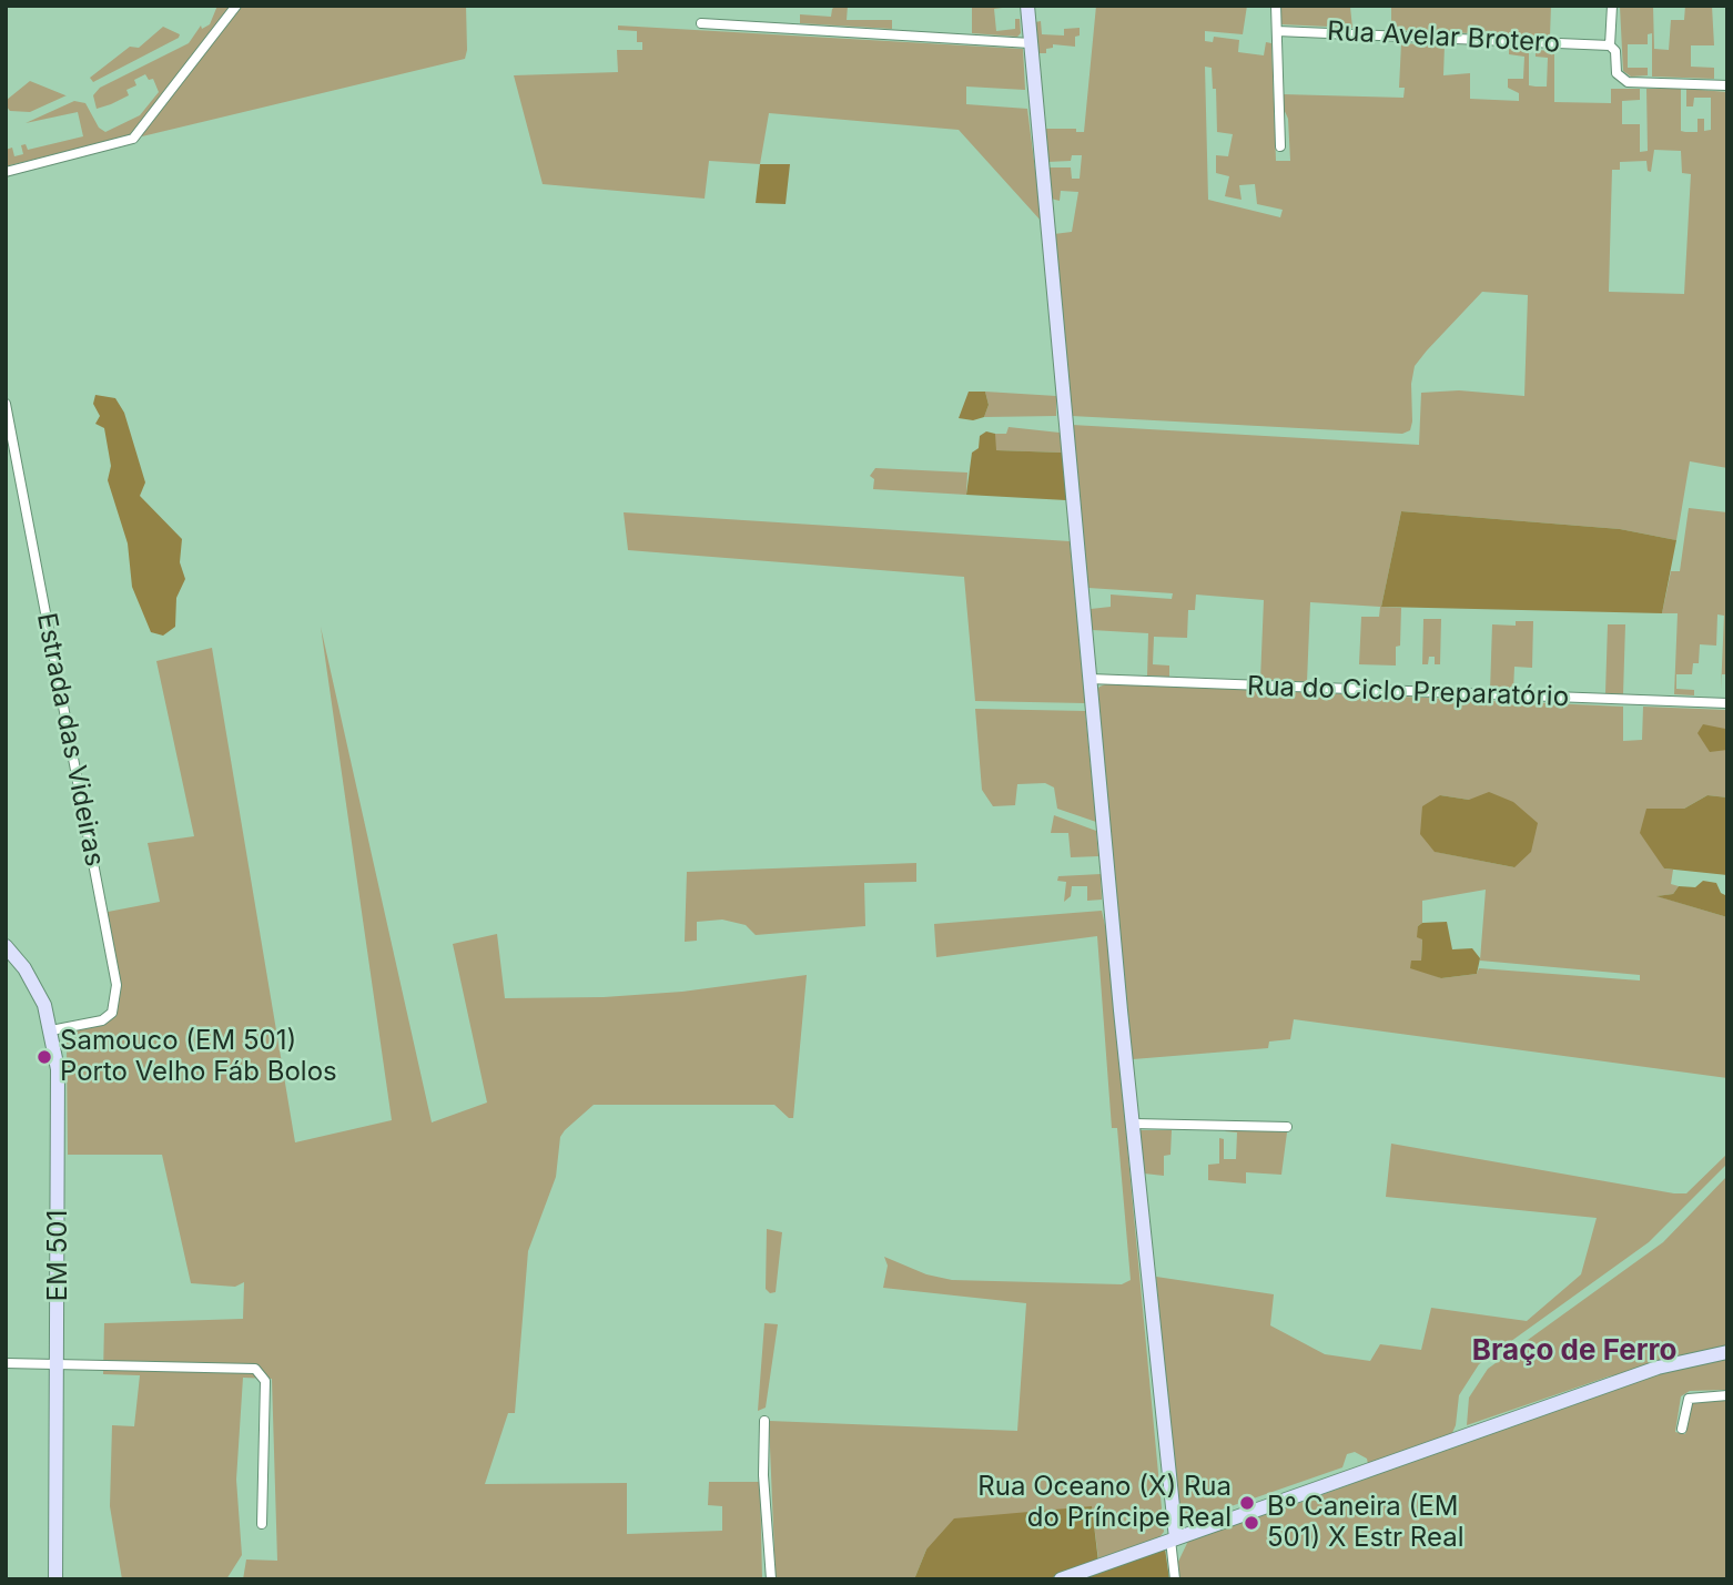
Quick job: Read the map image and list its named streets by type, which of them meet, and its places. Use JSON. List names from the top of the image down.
{
  "streets": {
    "main road": ["EM 501"],
    "street": ["Rua Avelar Brotero", "Rua do Ciclo Preparatório", "Estrada das Videiras"]
  },
  "crossings": [
    ["Estrada das Videiras", "EM 501"]
  ],
  "districts": ["Braço de Ferro"],
  "places": ["Samouco (EM 501) Porto Velho Fáb Bolos", "Rua Oceano (X) Rua do Príncipe Real", "Bº Caneira (EM 501) X Estr Real"]
}
